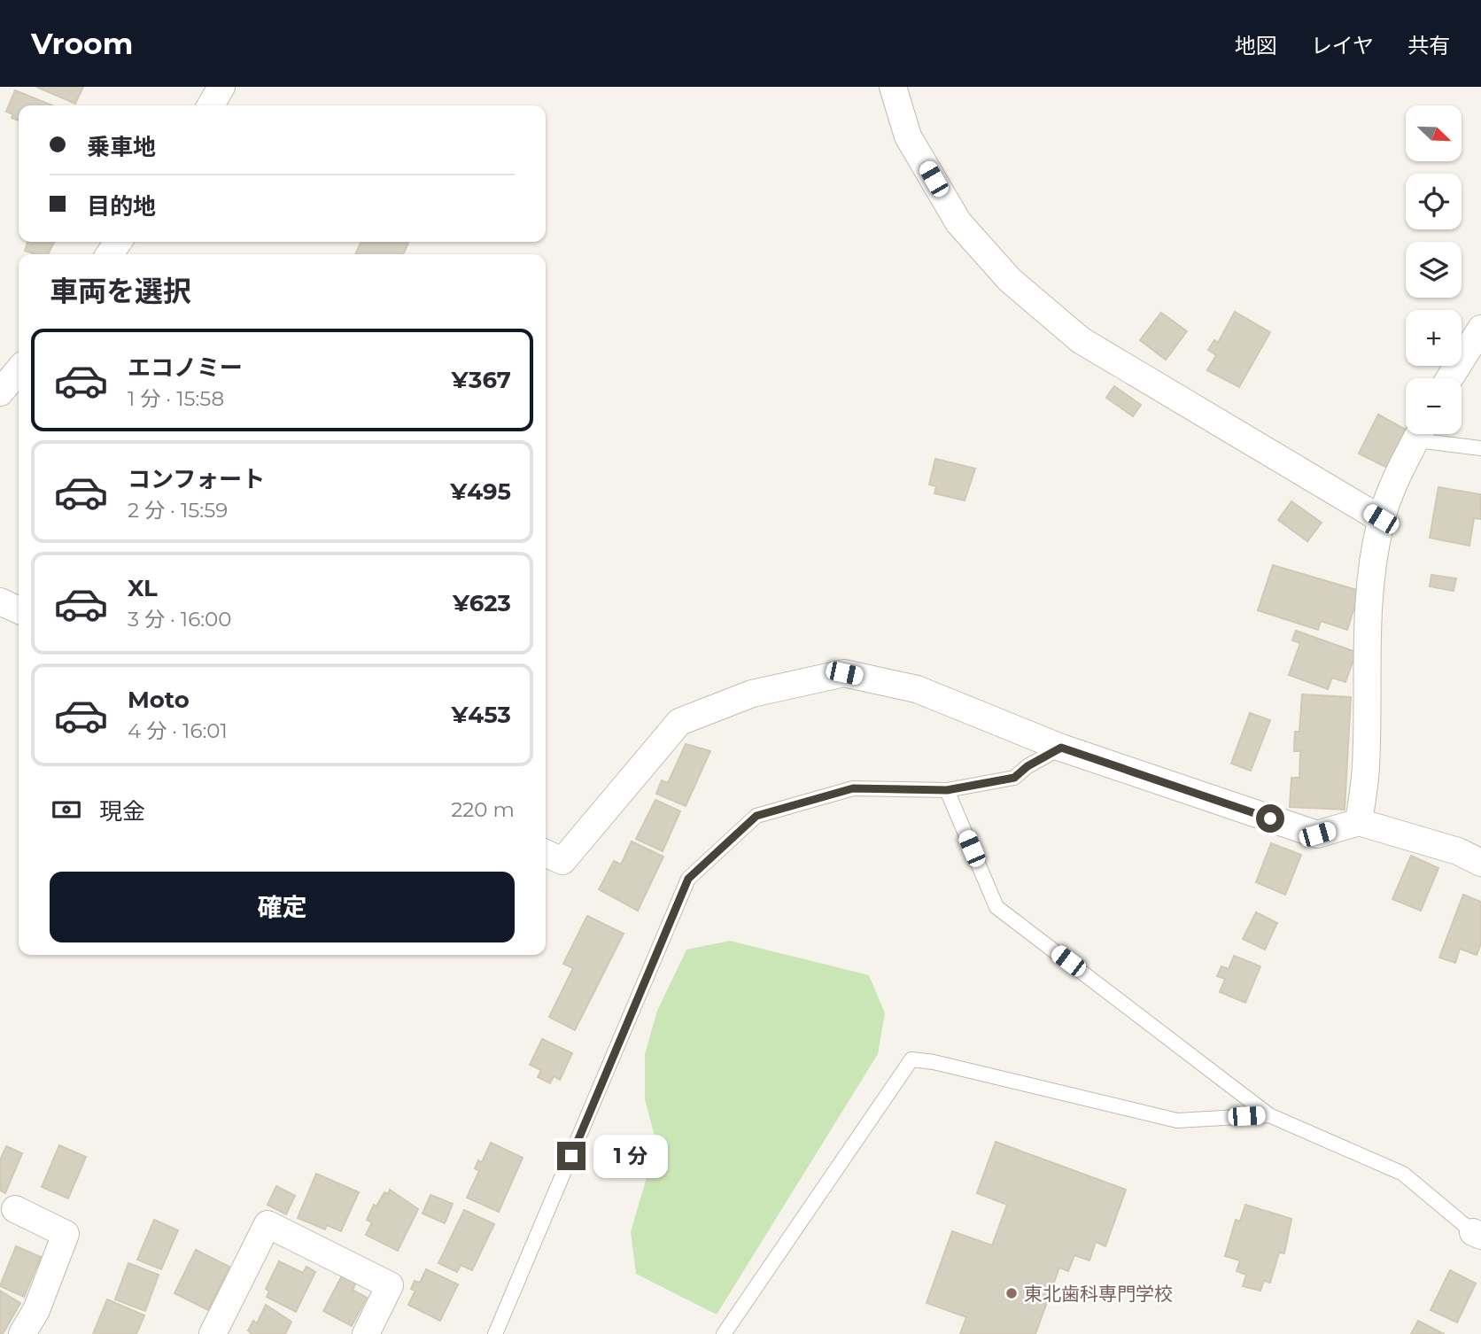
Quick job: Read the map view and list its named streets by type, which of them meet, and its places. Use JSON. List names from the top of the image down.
{
  "places": ["東北歯科専門学校"],
  "north": "bottom right",
  "page": {
    "header": "Vroom",
    "nav": ["地図", "レイヤ", "共有"],
    "map_buttons": ["+", "−"],
    "banner": ["乗車地", "目的地"],
    "heading": "車両を選択",
    "list": [
      {
        "name": "エコノミー",
        "note": "1 分 · 15:58",
        "value": "¥367"
      },
      {
        "name": "コンフォート",
        "note": "2 分 · 15:59",
        "value": "¥495"
      },
      {
        "name": "XL",
        "note": "3 分 · 16:00",
        "value": "¥623"
      },
      {
        "name": "Moto",
        "note": "4 分 · 16:01",
        "value": "¥453"
      }
    ],
    "pay": ["現金", "220 m"],
    "buttons": "確定",
    "bubble": "1 分"
  }
}
